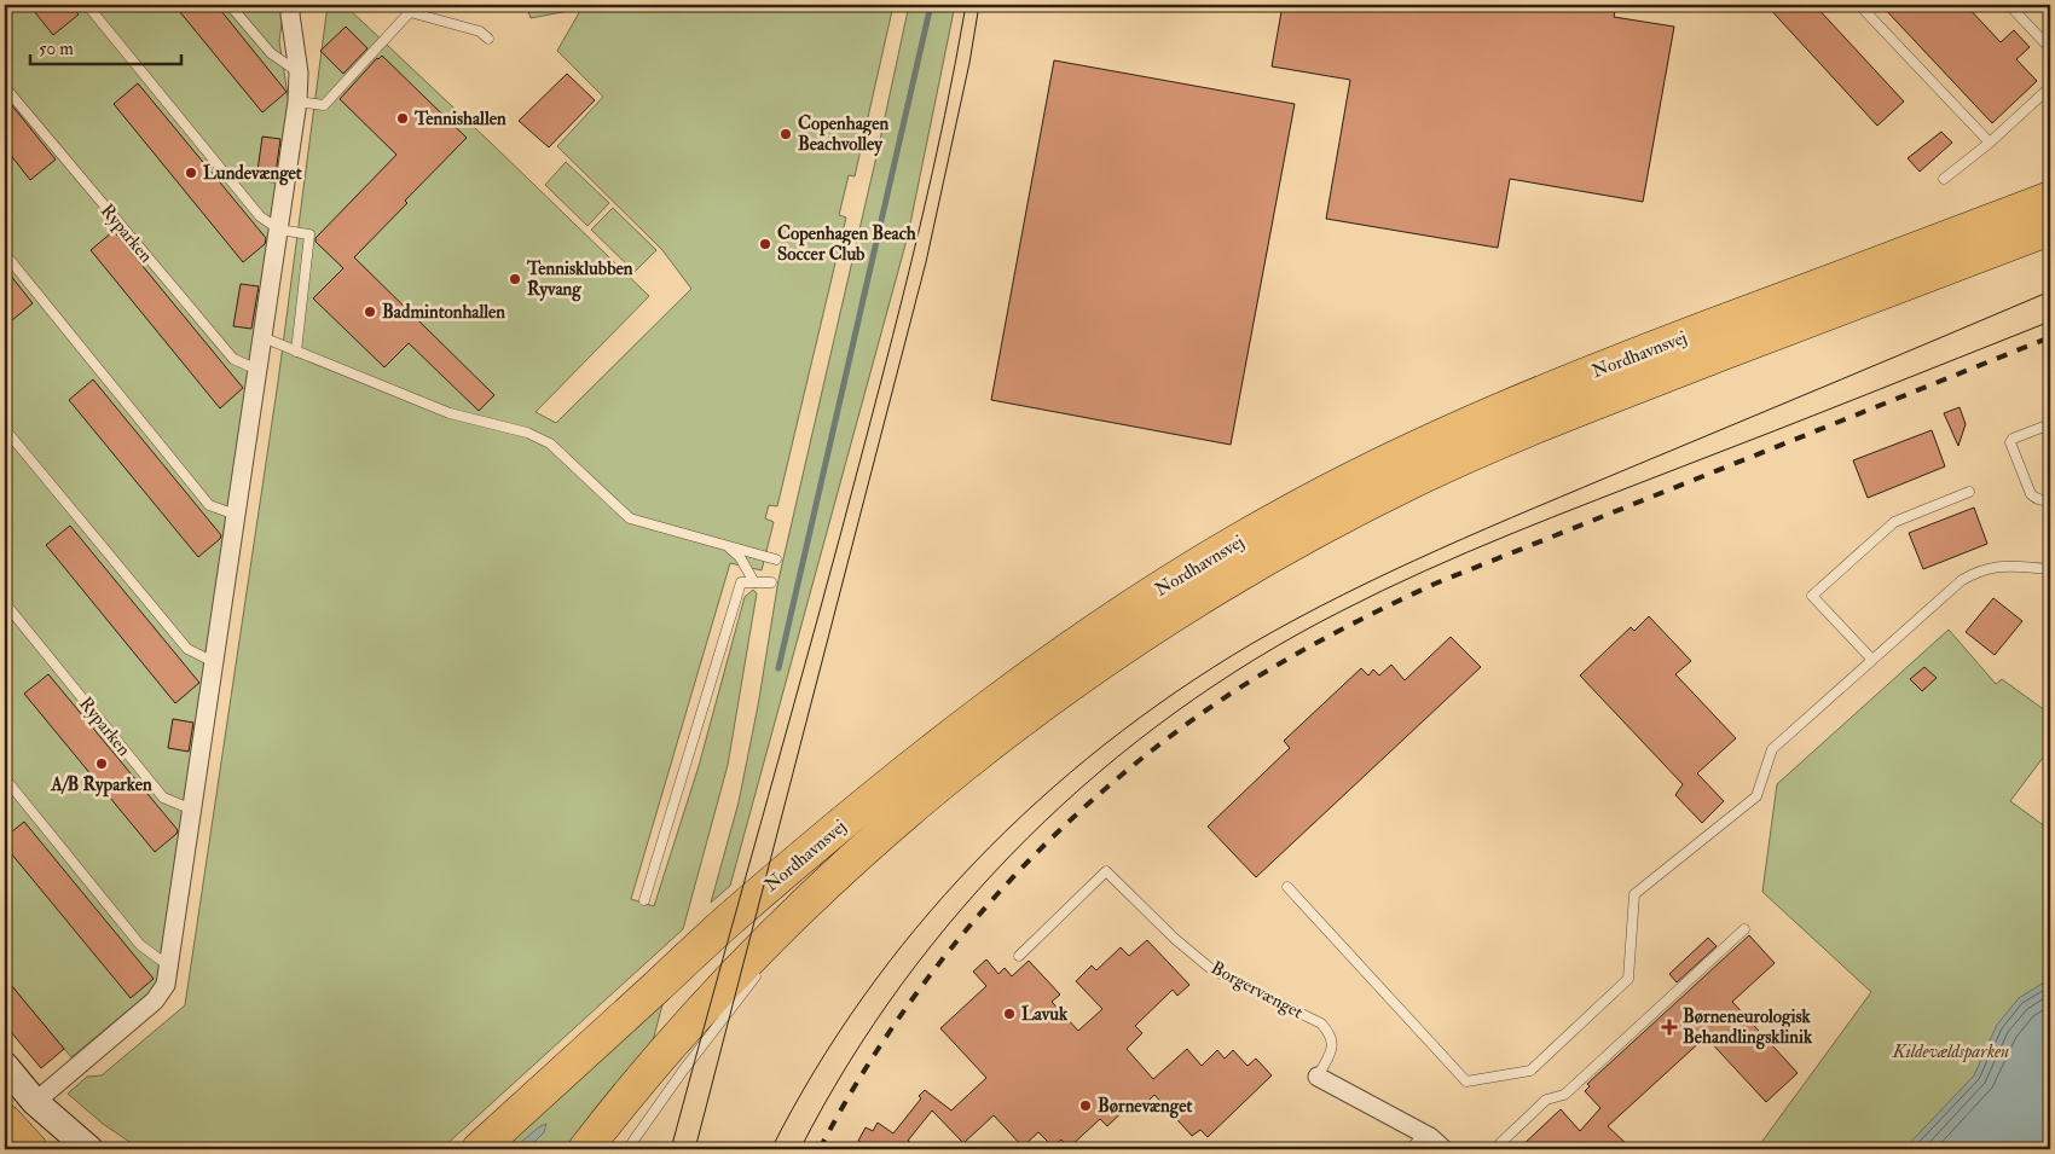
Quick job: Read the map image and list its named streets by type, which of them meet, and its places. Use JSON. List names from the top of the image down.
{
  "streets": {
    "highway": ["Nordhavnsvej"],
    "street": ["Borgervænget"],
    "lane": ["Ryparken"]
  },
  "parks": ["Kildevældsparken"],
  "places": {
    "other": [
      "Tennishallen",
      "Copenhagen Beachvolley",
      "Lundevænget",
      "Copenhagen Beach Soccer Club",
      "Tennisklubben Ryvang",
      "Badmintonhallen",
      "A/B Ryparken",
      "Lavuk",
      "Børnevænget"
    ],
    "health": ["Børneneurologisk Behandlingsklinik"]
  },
  "scale_bar": "50 m"
}
